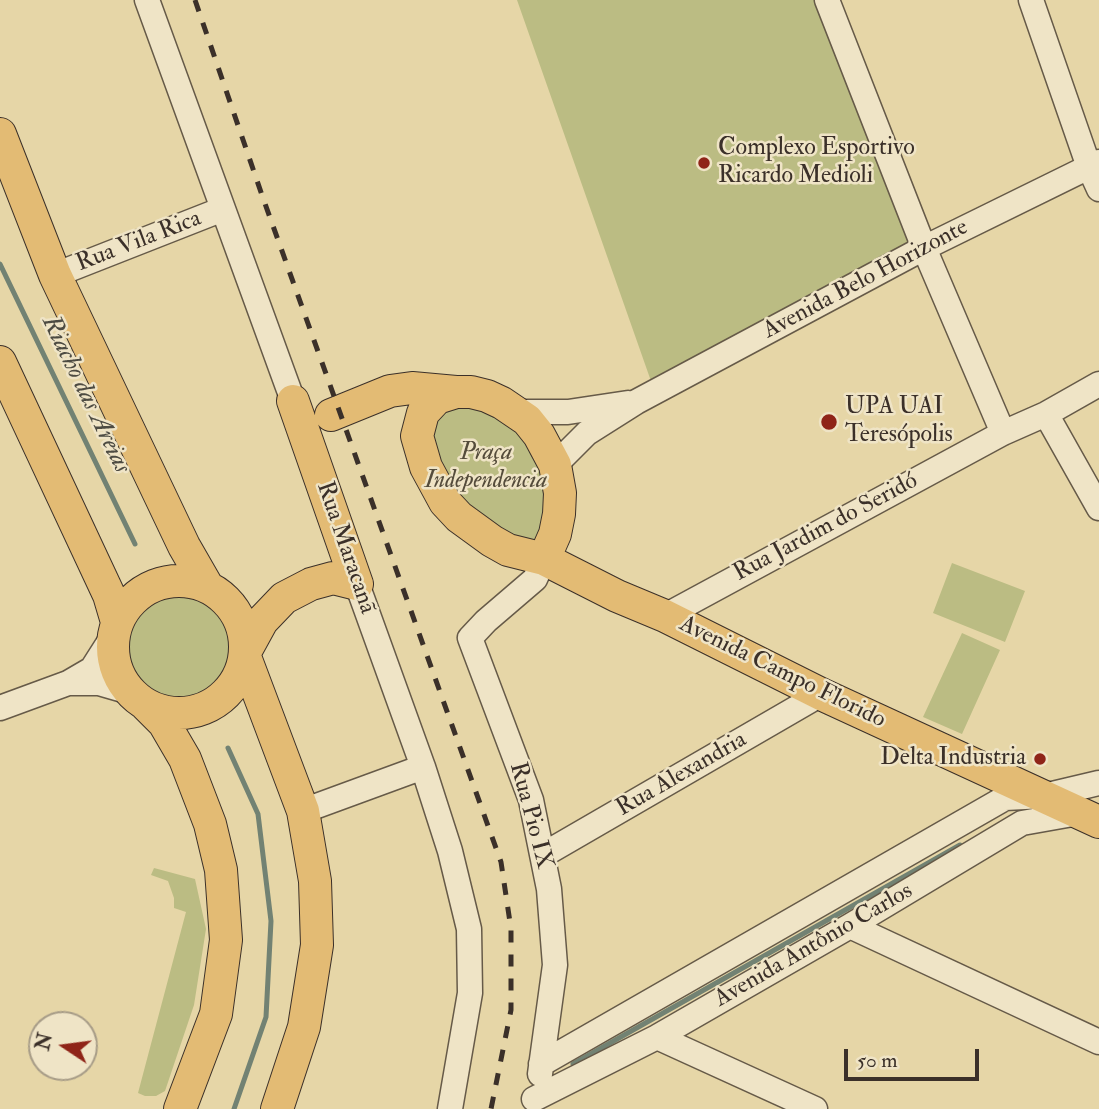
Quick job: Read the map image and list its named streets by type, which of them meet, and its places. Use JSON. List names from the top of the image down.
{
  "streets": {
    "main road": ["Rua Maracanã", "Avenida Campo Florido"],
    "street": [
      "Rua Vila Rica",
      "Avenida Belo Horizonte",
      "Rua Jardim do Seridó",
      "Rua Alexandria",
      "Rua Pio IX",
      "Avenida Antônio Carlos"
    ]
  },
  "crossings": [
    ["Rua Vila Rica", "Rua Maracanã"],
    ["Avenida Belo Horizonte", "Avenida Campo Florido"],
    ["Avenida Belo Horizonte", "Rua Pio IX"],
    ["Rua Jardim do Seridó", "Avenida Campo Florido"],
    ["Avenida Campo Florido", "Rua Alexandria"],
    ["Avenida Campo Florido", "Rua Pio IX"],
    ["Avenida Campo Florido", "Avenida Antônio Carlos"],
    ["Rua Alexandria", "Rua Pio IX"],
    ["Rua Pio IX", "Avenida Antônio Carlos"]
  ],
  "water": ["Riacho das Areias"],
  "parks": ["Praça Independencia"],
  "places": ["Complexo Esportivo Ricardo Medioli", "UPA UAI Teresópolis", "Delta Industria"],
  "scale_bar": "50 m",
  "north": "left"
}
